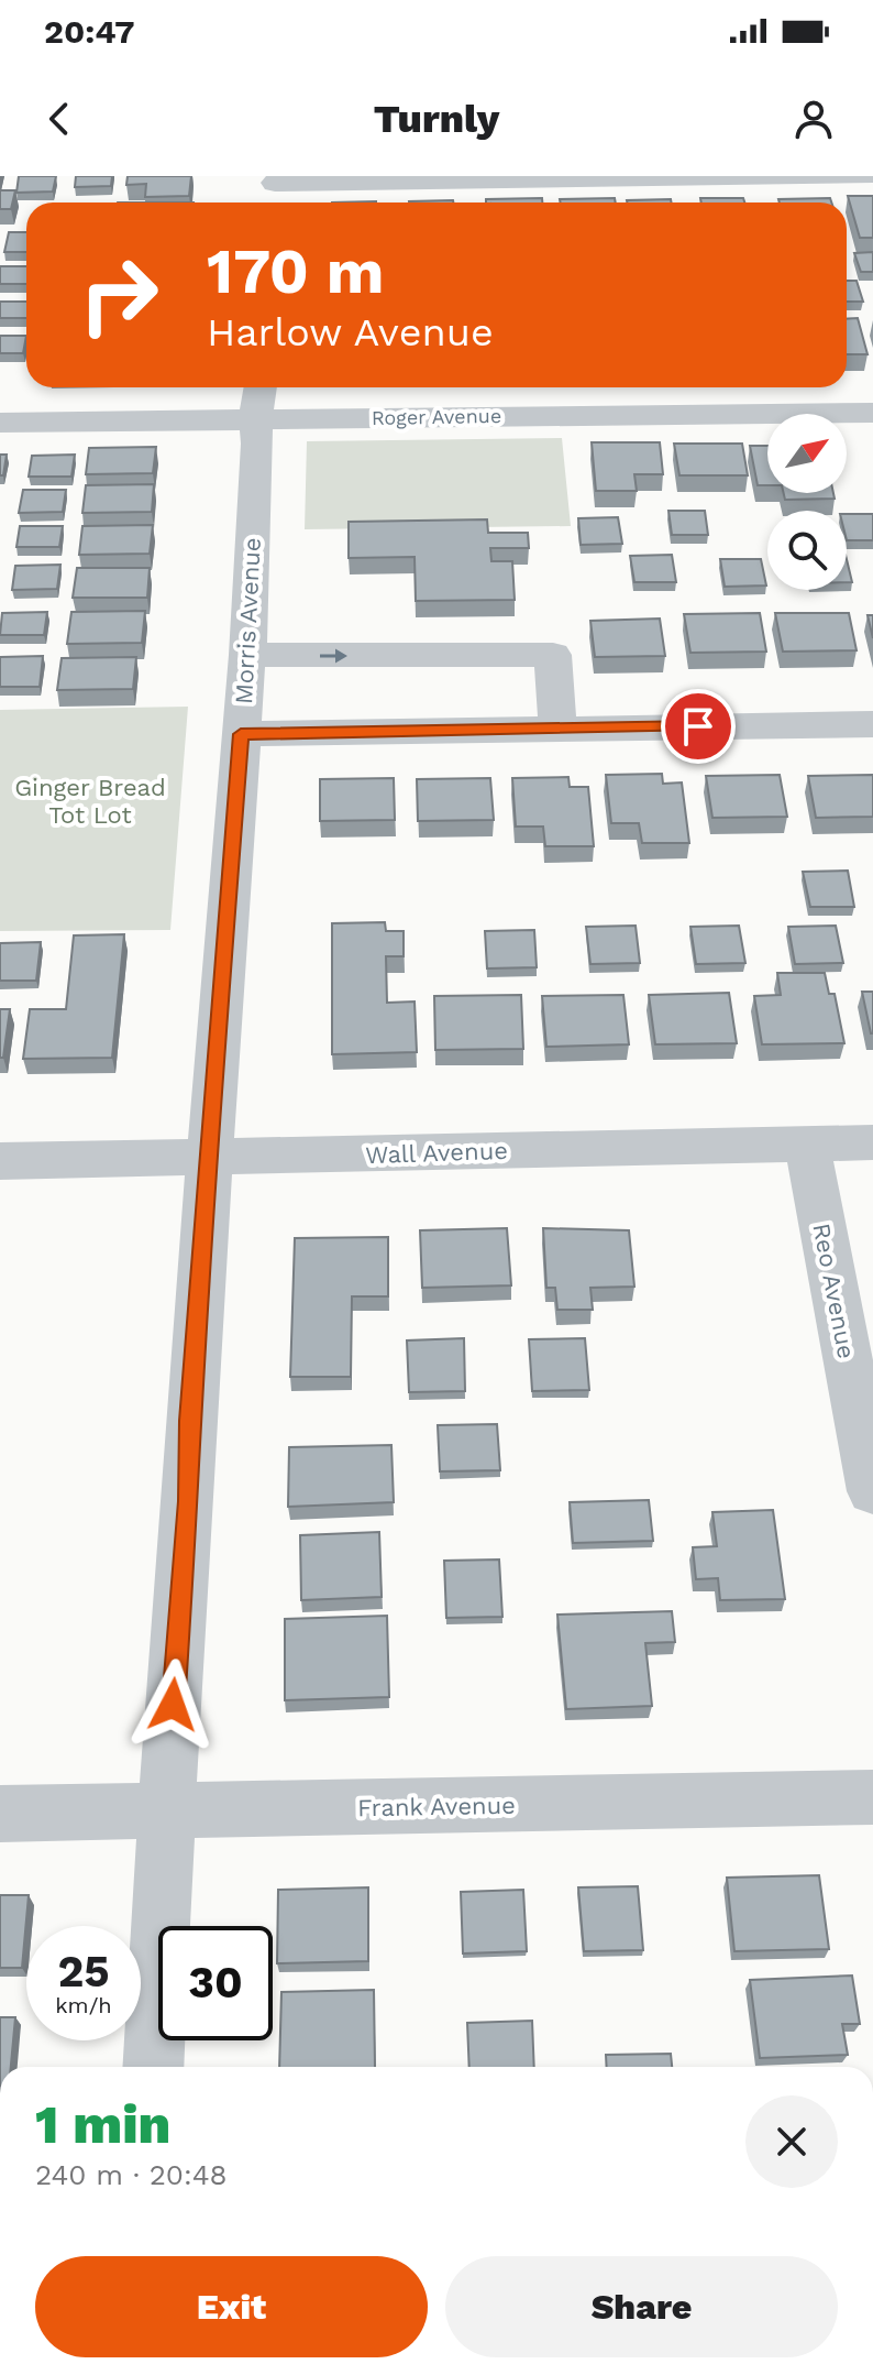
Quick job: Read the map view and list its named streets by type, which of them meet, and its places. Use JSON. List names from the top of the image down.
{
  "streets": {
    "street": [
      "Roger Avenue",
      "Morris Avenue",
      "Wall Avenue",
      "Reo Avenue",
      "Frank Avenue"
    ]
  },
  "crossings": [
    ["Roger Avenue", "Morris Avenue"],
    ["Morris Avenue", "Wall Avenue"],
    ["Morris Avenue", "Frank Avenue"],
    ["Wall Avenue", "Reo Avenue"]
  ],
  "parks": ["Ginger Bread Tot Lot"],
  "north": "top right",
  "page": {
    "status": "20:47",
    "header": "Turnly",
    "turn": ["170 m", "Harlow Avenue"],
    "speed": "25 km/h",
    "limit": "30",
    "heading": ["1 min", "240 m · 20:48"],
    "buttons": ["Exit", "Share"]
  }
}
